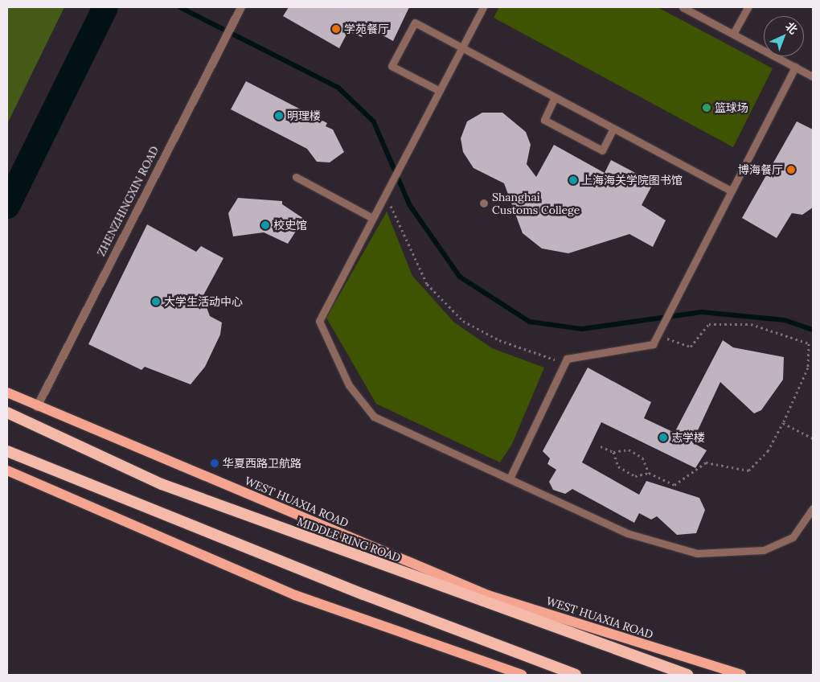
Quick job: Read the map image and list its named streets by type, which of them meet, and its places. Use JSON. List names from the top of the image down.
{
  "streets": {
    "highway": ["MIDDLE RING ROAD"],
    "main road": ["WEST HUAXIA ROAD"],
    "street": ["ZHENZHINGXIN ROAD"]
  },
  "crossings": [
    ["ZHENZHINGXIN ROAD", "WEST HUAXIA ROAD"]
  ],
  "places": [
    "学苑餐厅",
    "篮球场",
    "明理楼",
    "博海餐厅",
    "上海海关学院图书馆",
    "Shanghai Customs College",
    "校史馆",
    "大学生活动中心",
    "志学楼",
    "华夏西路卫航路"
  ],
  "north": "top right"
}
